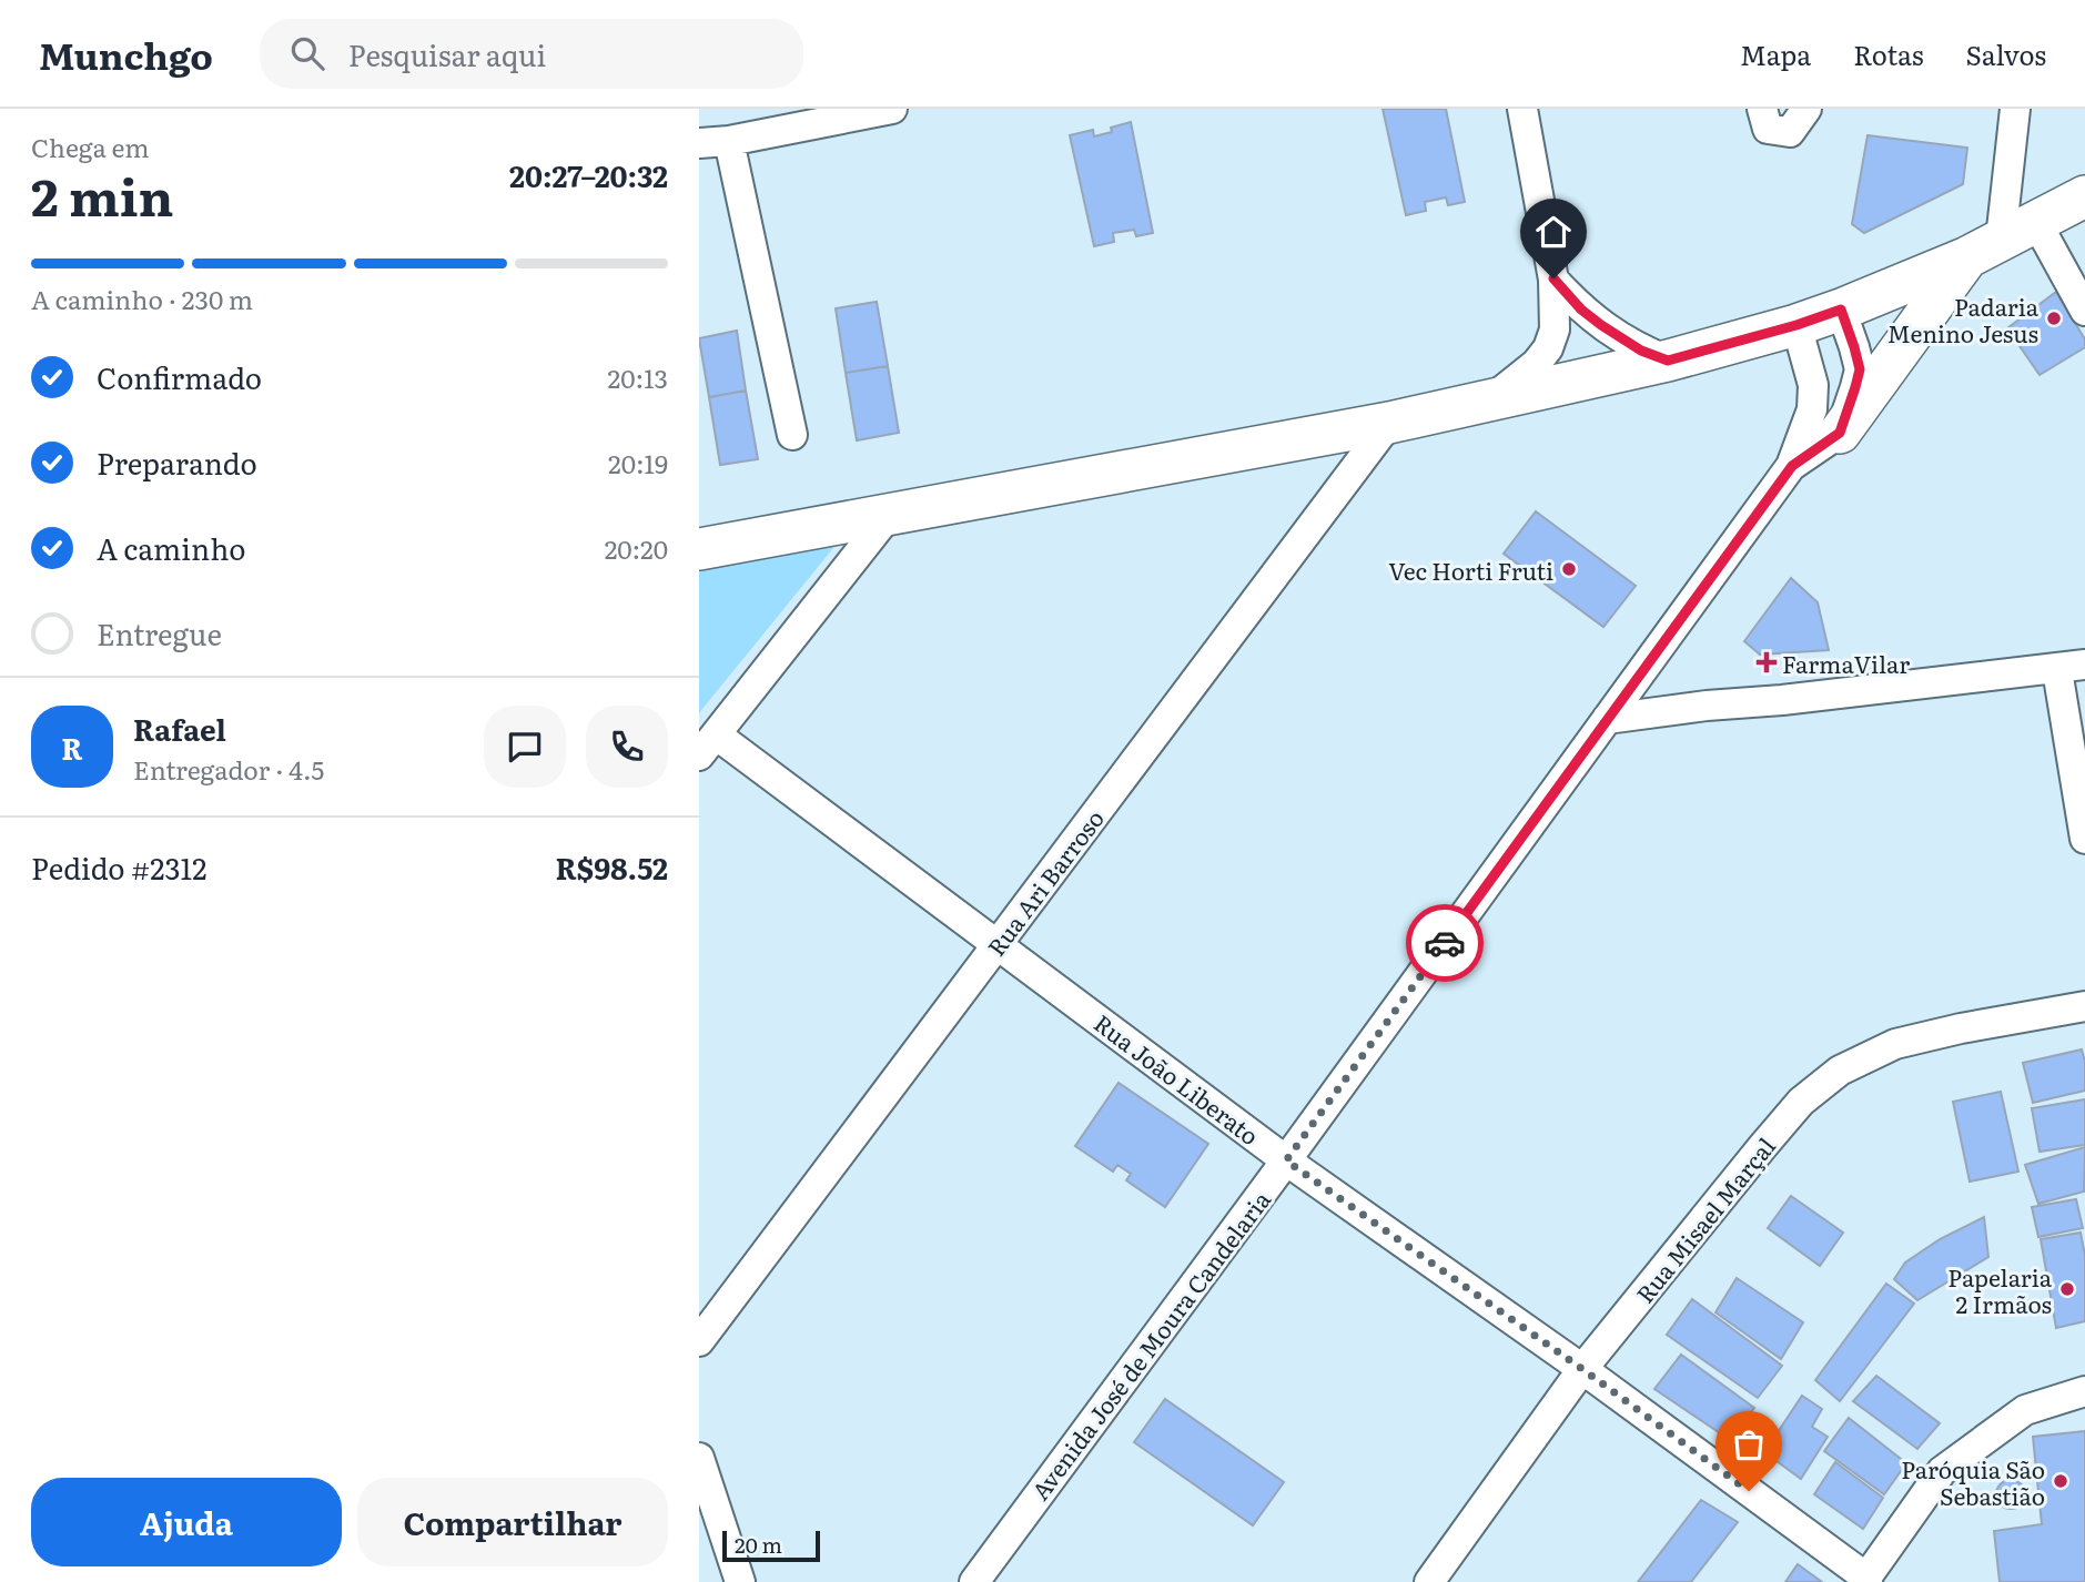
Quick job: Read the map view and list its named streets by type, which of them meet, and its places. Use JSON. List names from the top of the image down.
{
  "streets": {
    "street": [
      "Rua Ari Barroso",
      "Rua João Liberato",
      "Rua Misael Marçal",
      "Avenida José de Moura Candelaria"
    ]
  },
  "crossings": [
    ["Rua Ari Barroso", "Rua João Liberato"],
    ["Rua João Liberato", "Rua Misael Marçal"],
    ["Rua João Liberato", "Avenida José de Moura Candelaria"]
  ],
  "places": {
    "other": [
      "Padaria Menino Jesus",
      "Vec Horti Fruti",
      "Papelaria 2 Irmãos",
      "Paróquia São Sebastião"
    ],
    "health": ["FarmaVilar"]
  },
  "scale_bar": "20 m",
  "page": {
    "header": "Munchgo",
    "search": "Pesquisar aqui",
    "nav": ["Mapa", "Rotas", "Salvos"],
    "heading": ["2 min", "Chega em", "20:27–20:32"],
    "panel": [
      "Rafael",
      "Entregador · 4.5",
      "Pedido #2312",
      "R$98.52"
    ],
    "bar": "A caminho · 230 m",
    "list": [
      ["Confirmado", "20:13"],
      ["Preparando", "20:19"],
      ["A caminho", "20:20"],
      "Entregue"
    ],
    "round": "R",
    "buttons": ["Ajuda", "Compartilhar"],
    "scale": "20 m"
  }
}
